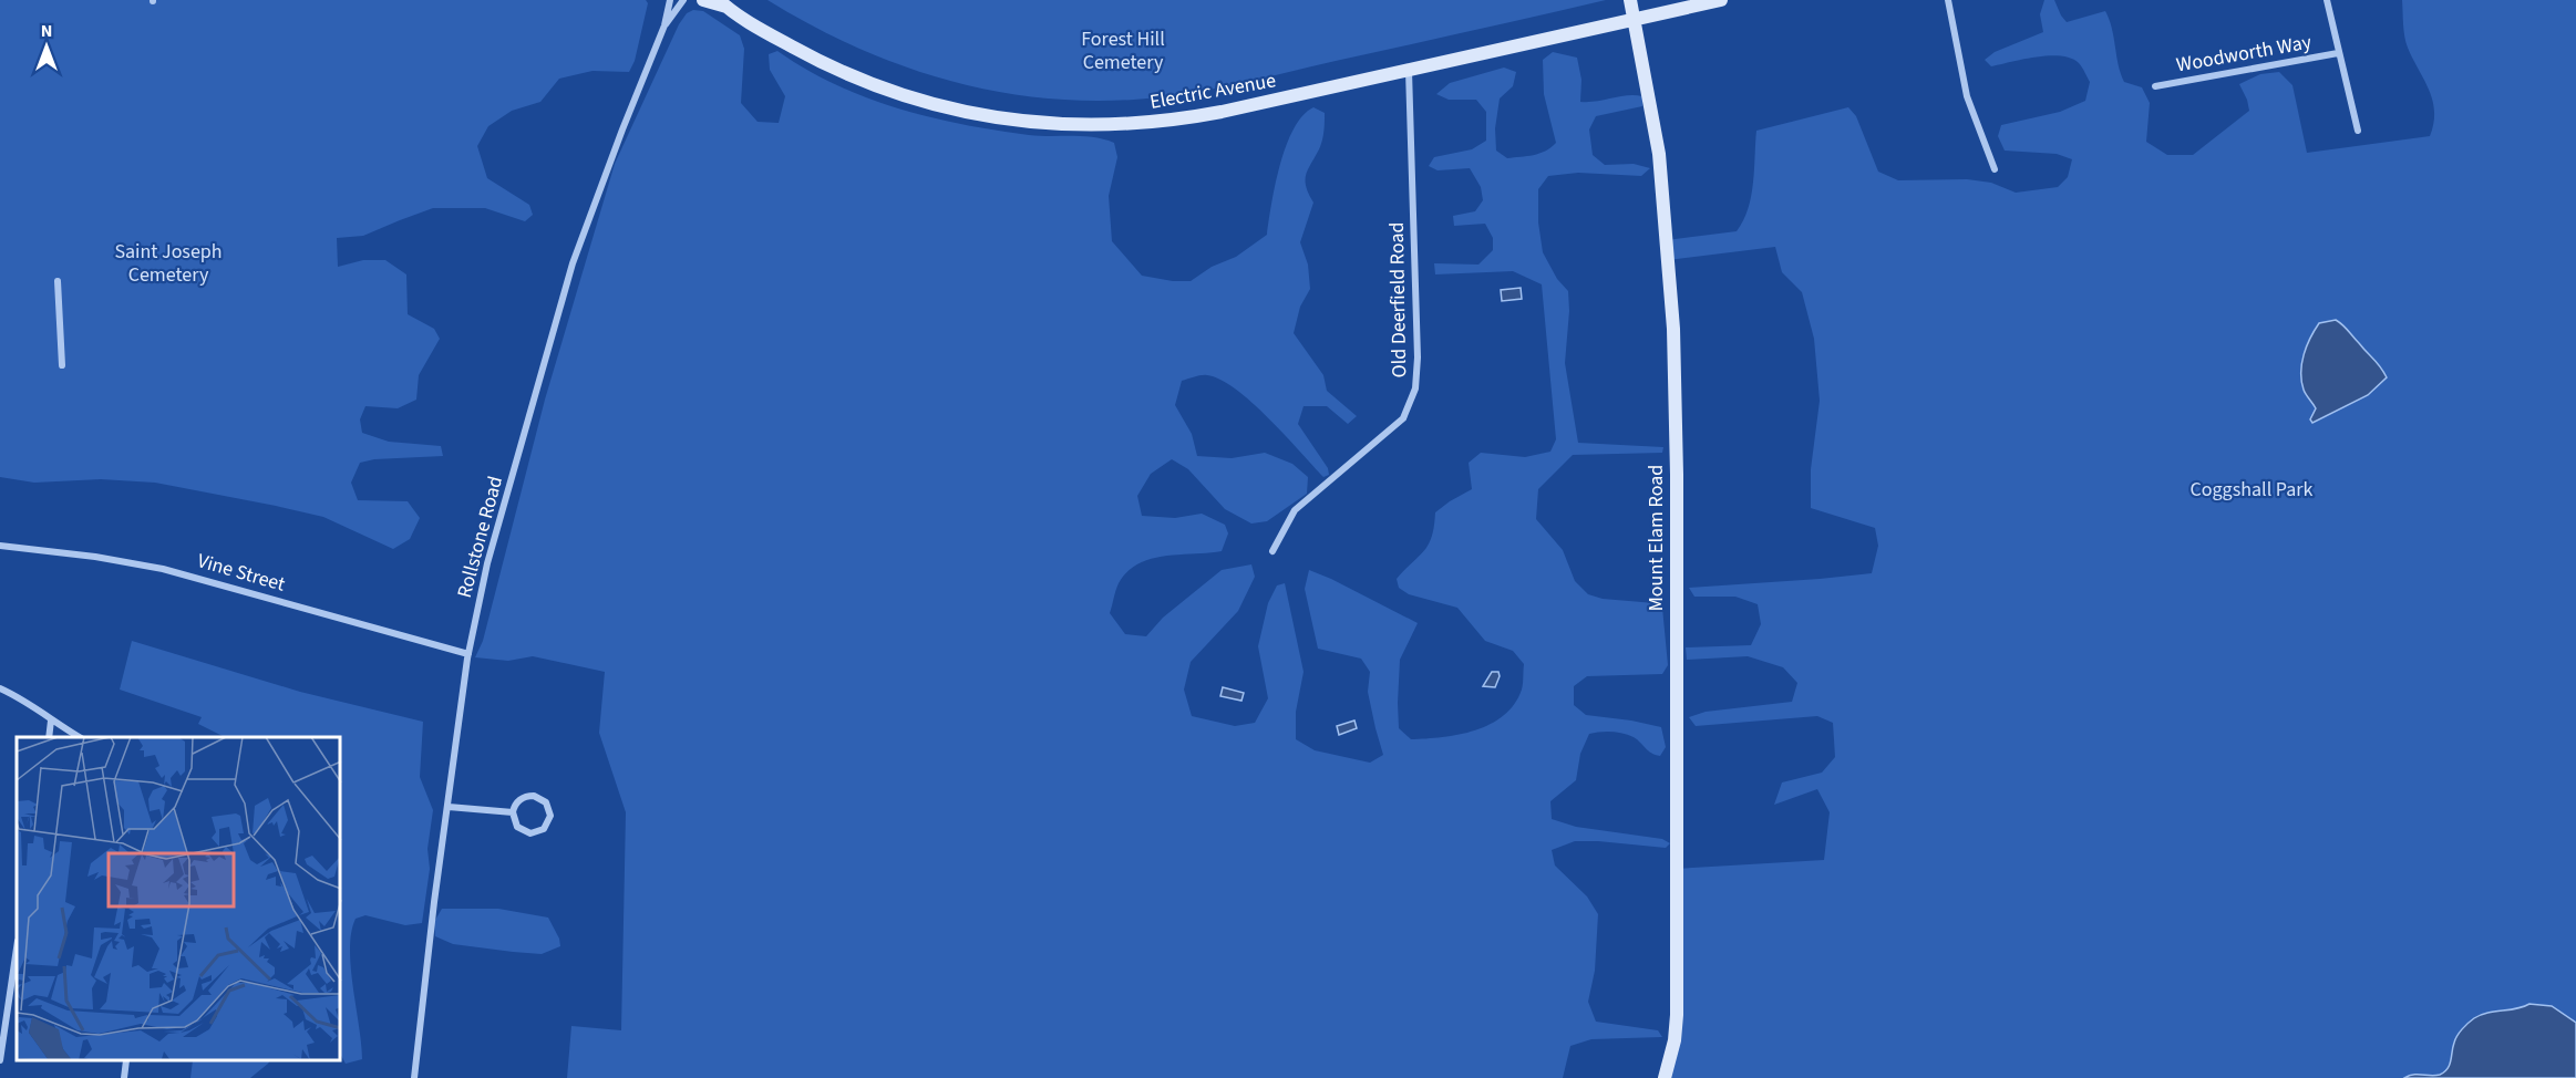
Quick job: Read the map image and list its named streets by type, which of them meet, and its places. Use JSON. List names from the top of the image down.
{
  "streets": {
    "main road": ["Electric Avenue", "Mount Elam Road"],
    "street": [
      "Woodworth Way",
      "Old Deerfield Road",
      "Rollstone Road",
      "Vine Street"
    ]
  },
  "crossings": [
    ["Electric Avenue", "Old Deerfield Road"],
    ["Electric Avenue", "Mount Elam Road"],
    ["Rollstone Road", "Vine Street"]
  ],
  "parks": ["Forest Hill Cemetery", "Saint Joseph Cemetery", "Coggshall Park"],
  "north": "top"
}
